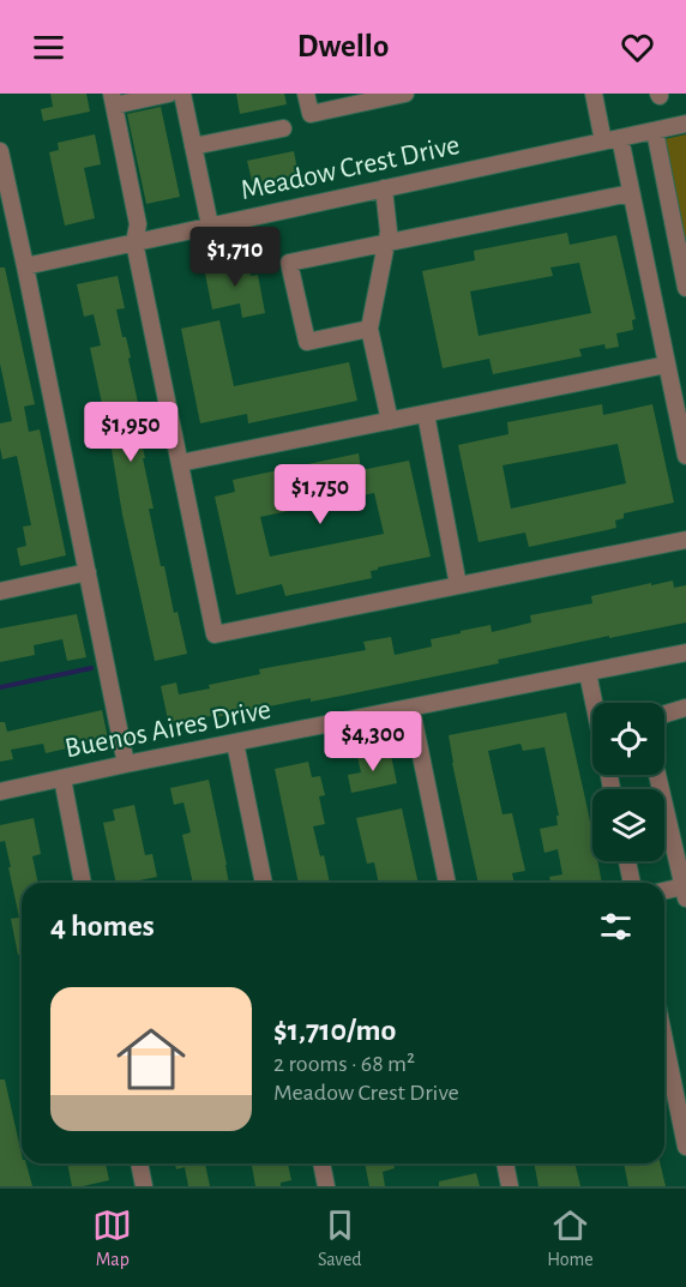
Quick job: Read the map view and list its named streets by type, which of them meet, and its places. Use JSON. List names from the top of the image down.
{
  "streets": {
    "street": ["Meadow Crest Drive", "Buenos Aires Drive"]
  },
  "page": {
    "header": "Dwello",
    "price": [
      "$1,710",
      "$1,950",
      "$1,750",
      "$4,300"
    ],
    "heading": "4 homes",
    "list": [
      {
        "name": "$1,710/mo",
        "note": "2 rooms · 68 m² · Meadow Crest Drive"
      }
    ],
    "tabs": ["Map", "Saved", "Home"]
  }
}
